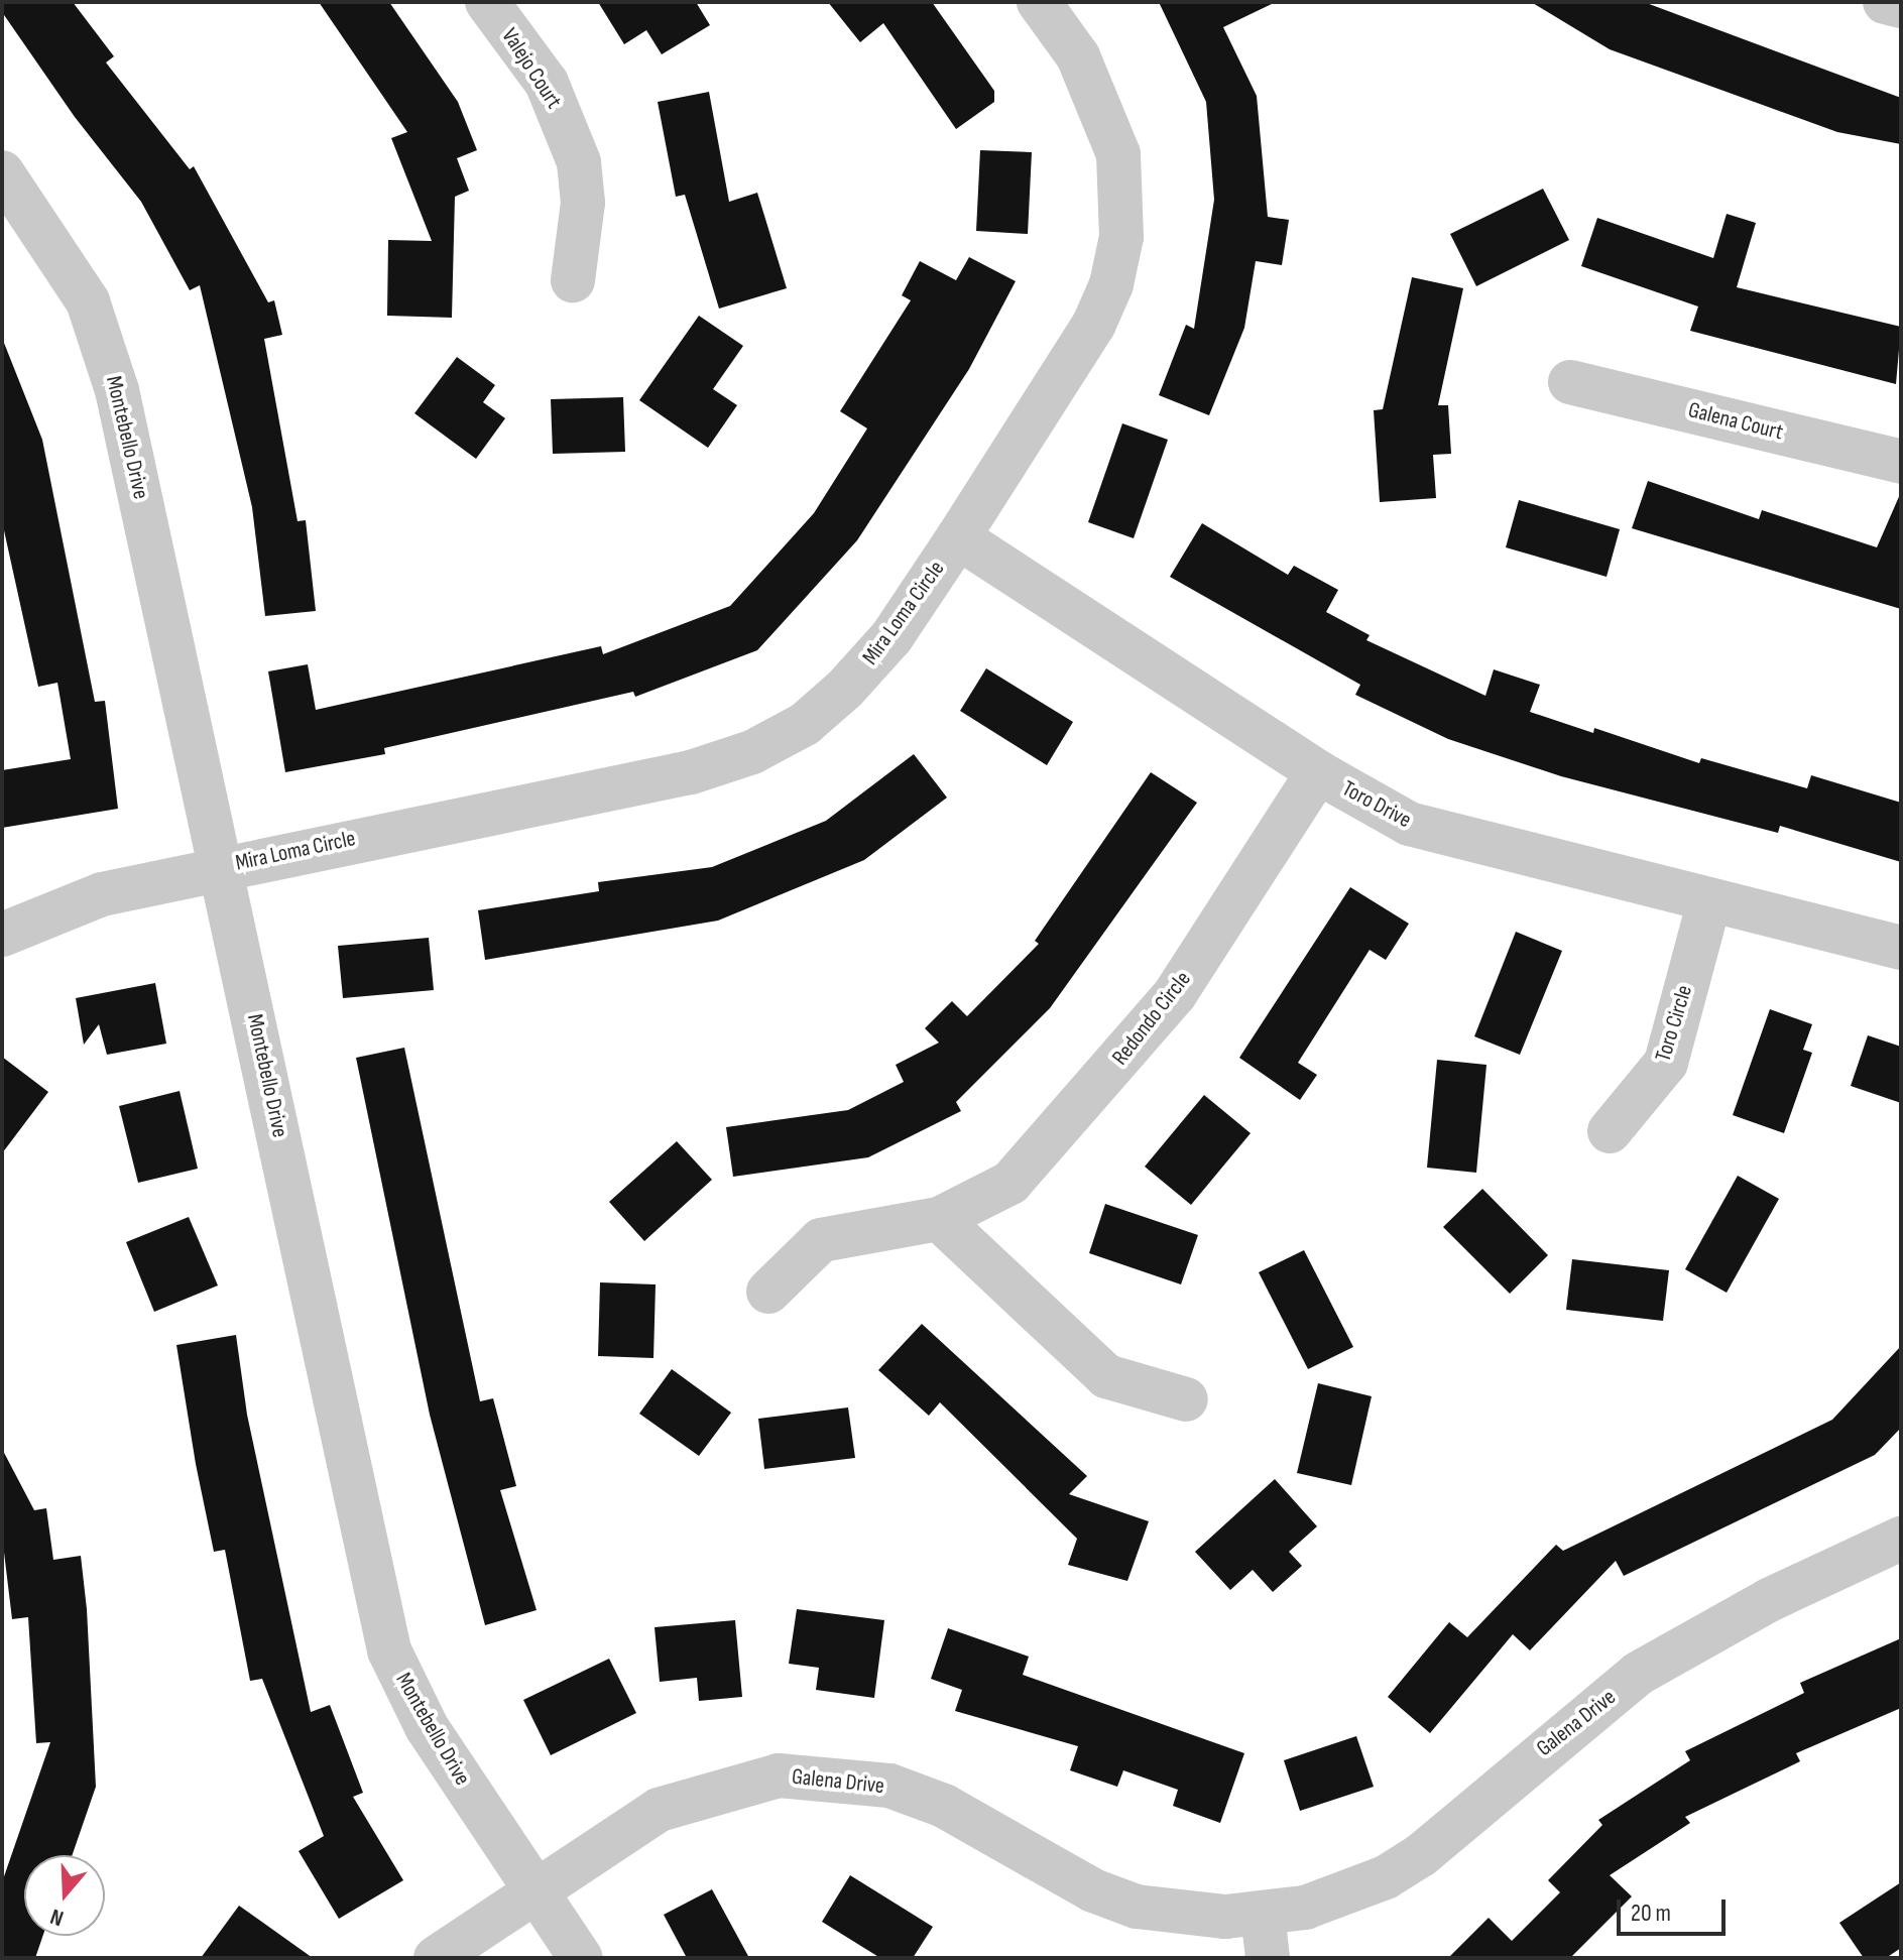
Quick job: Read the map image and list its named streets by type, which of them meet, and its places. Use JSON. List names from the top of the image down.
{
  "streets": {
    "street": [
      "Valejo Court",
      "Galena Court",
      "Montebello Drive",
      "Mira Loma Circle",
      "Toro Drive",
      "Redondo Circle",
      "Toro Circle",
      "Galena Drive"
    ]
  },
  "crossings": [
    ["Montebello Drive", "Mira Loma Circle"],
    ["Montebello Drive", "Galena Drive"],
    ["Mira Loma Circle", "Toro Drive"],
    ["Toro Drive", "Redondo Circle"],
    ["Toro Drive", "Toro Circle"]
  ],
  "scale_bar": "20 m",
  "north": "bottom"
}
